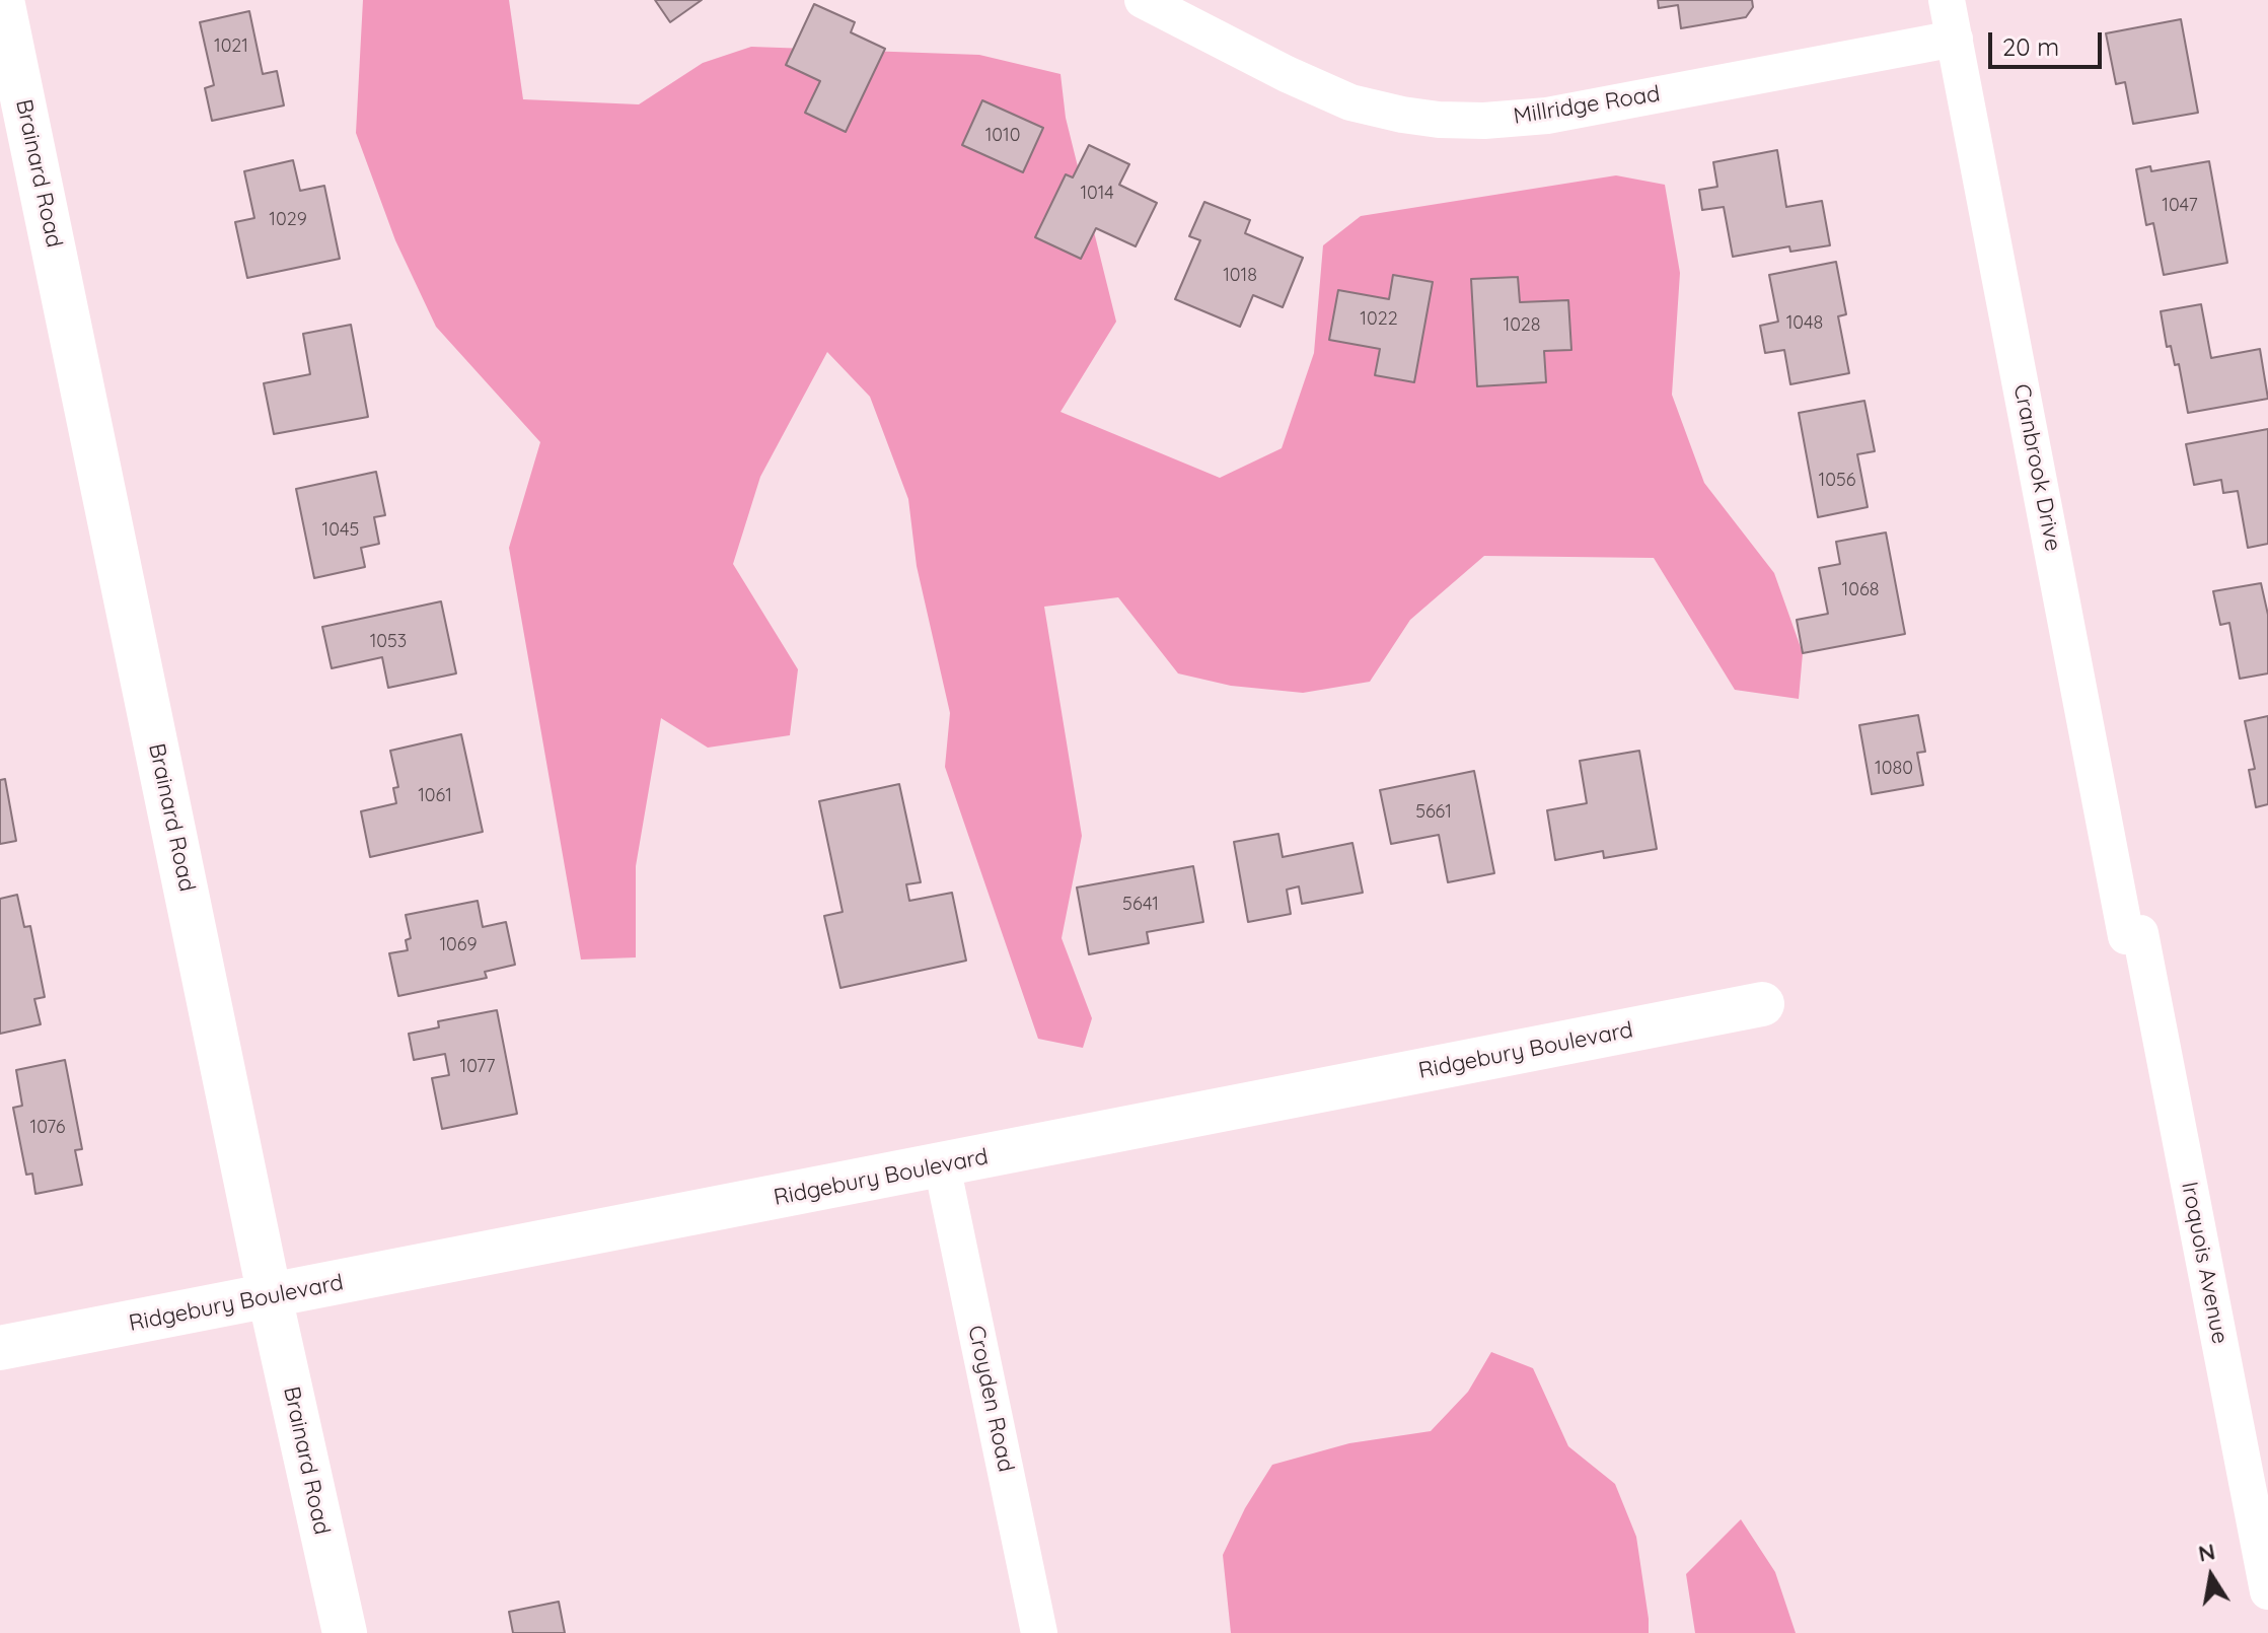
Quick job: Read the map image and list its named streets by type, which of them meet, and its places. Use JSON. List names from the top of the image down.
{
  "streets": {
    "street": [
      "Millridge Road",
      "Brainard Road",
      "Cranbrook Drive",
      "Ridgebury Boulevard",
      "Iroquois Avenue",
      "Croyden Road"
    ]
  },
  "crossings": [
    ["Millridge Road", "Cranbrook Drive"],
    ["Brainard Road", "Ridgebury Boulevard"],
    ["Cranbrook Drive", "Iroquois Avenue"],
    ["Ridgebury Boulevard", "Croyden Road"]
  ],
  "house_numbers": [
    "1021",
    "1010",
    "1014",
    "1047",
    "1029",
    "1018",
    "1022",
    "1048",
    "1028",
    "1056",
    "1045",
    "1068",
    "1053",
    "1080",
    "1061",
    "5661",
    "5641",
    "1069",
    "1077",
    "1076"
  ],
  "scale_bar": "20 m",
  "north": "top"
}
